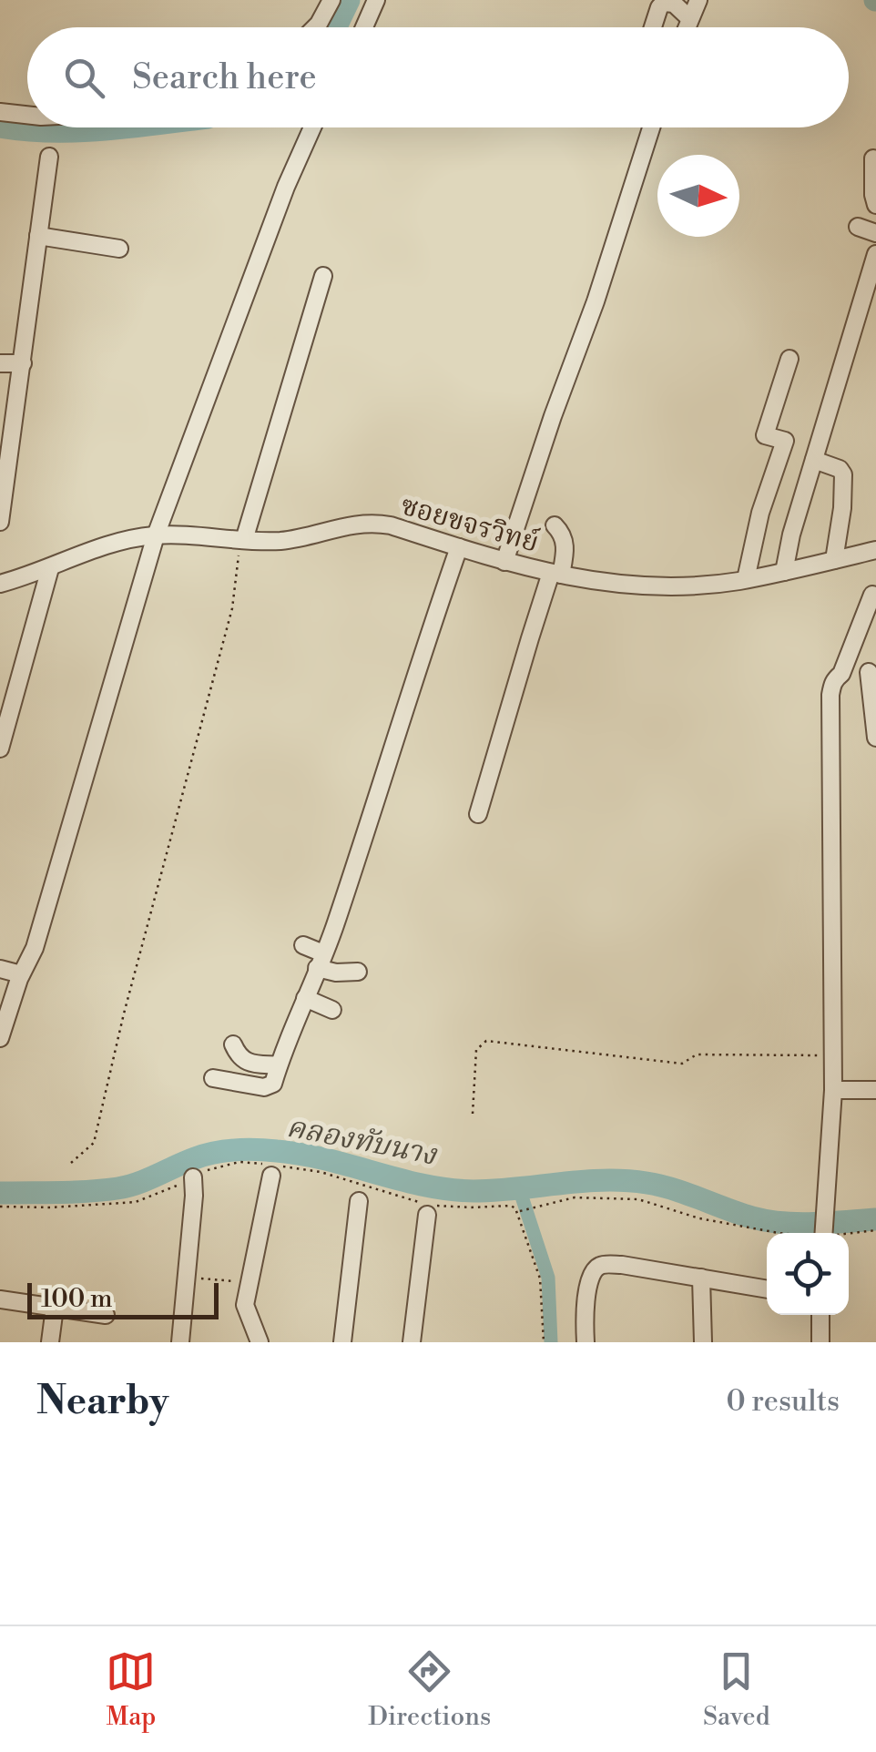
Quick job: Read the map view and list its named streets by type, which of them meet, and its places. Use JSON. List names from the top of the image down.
{
  "streets": {
    "street": ["ซอยขจรวิทย์"]
  },
  "water": ["คลองทับนาง"],
  "scale_bar": "100 m",
  "north": "right",
  "page": {
    "search": "Search here",
    "scale": "100 m",
    "heading": ["Nearby", "0 results"],
    "nav": ["Map", "Directions", "Saved"]
  }
}
